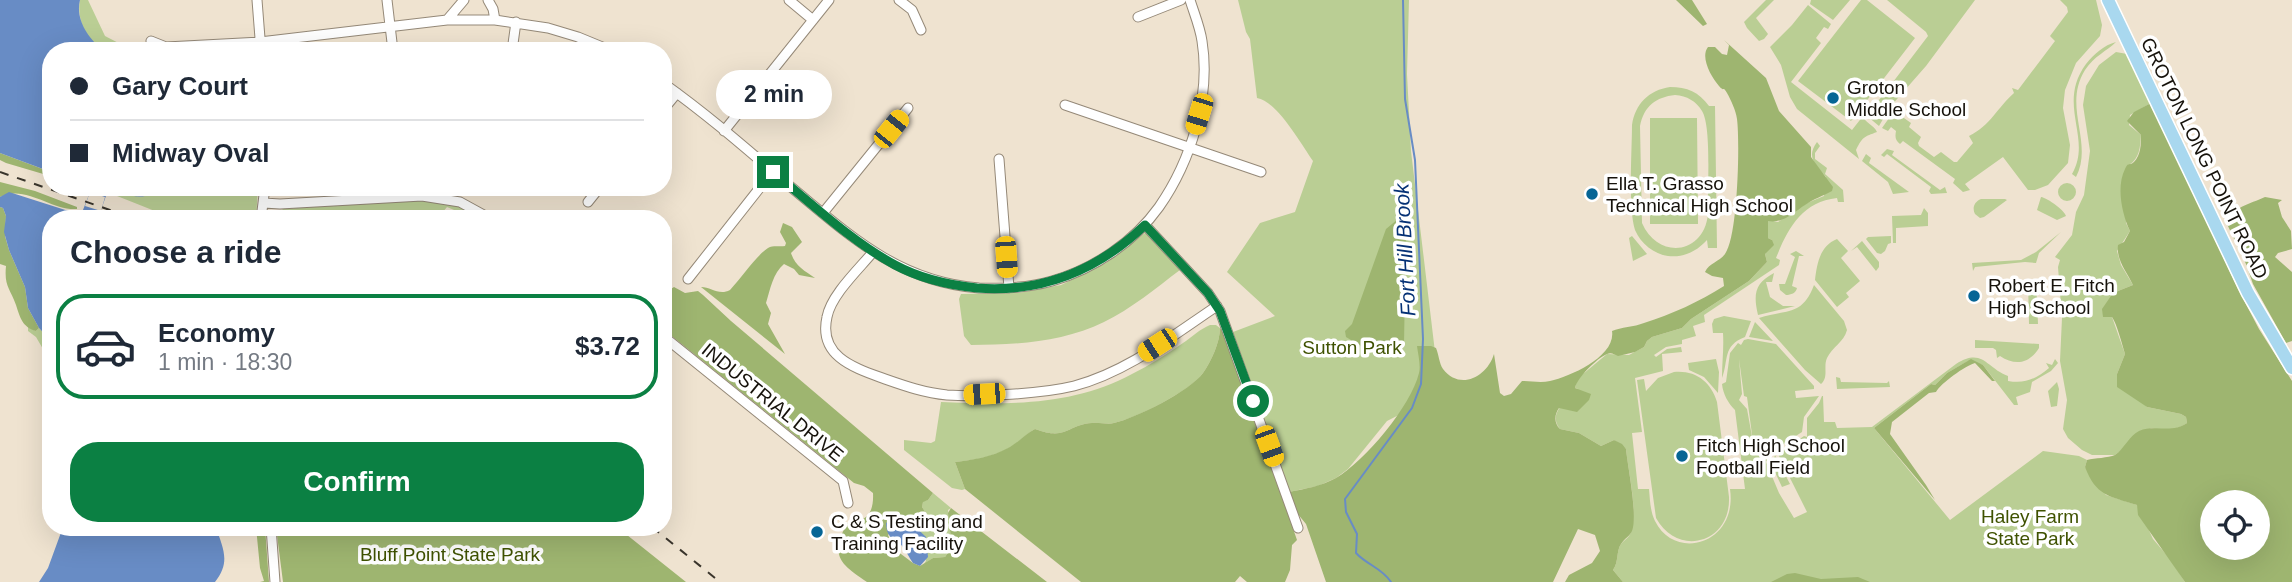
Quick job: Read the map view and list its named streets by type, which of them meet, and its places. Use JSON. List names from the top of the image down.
{
  "streets": {
    "main road": ["GROTON LONG POINT ROAD"],
    "street": ["INDUSTRIAL DRIVE"]
  },
  "water": ["Fort Hill Brook"],
  "parks": ["Sutton Park", "Haley Farm State Park", "Bluff Point State Park"],
  "places": [
    "Groton Middle School",
    "Ella T. Grasso Technical High School",
    "Robert E. Fitch High School",
    "Fitch High School Football Field",
    "C & S Testing and Training Facility"
  ],
  "page": {
    "banner": ["Gary Court", "Midway Oval"],
    "bubble": "2 min",
    "heading": "Choose a ride",
    "list": [
      {
        "name": "Economy",
        "note": "1 min · 18:30",
        "value": "$3.72"
      }
    ],
    "buttons": "Confirm"
  }
}
